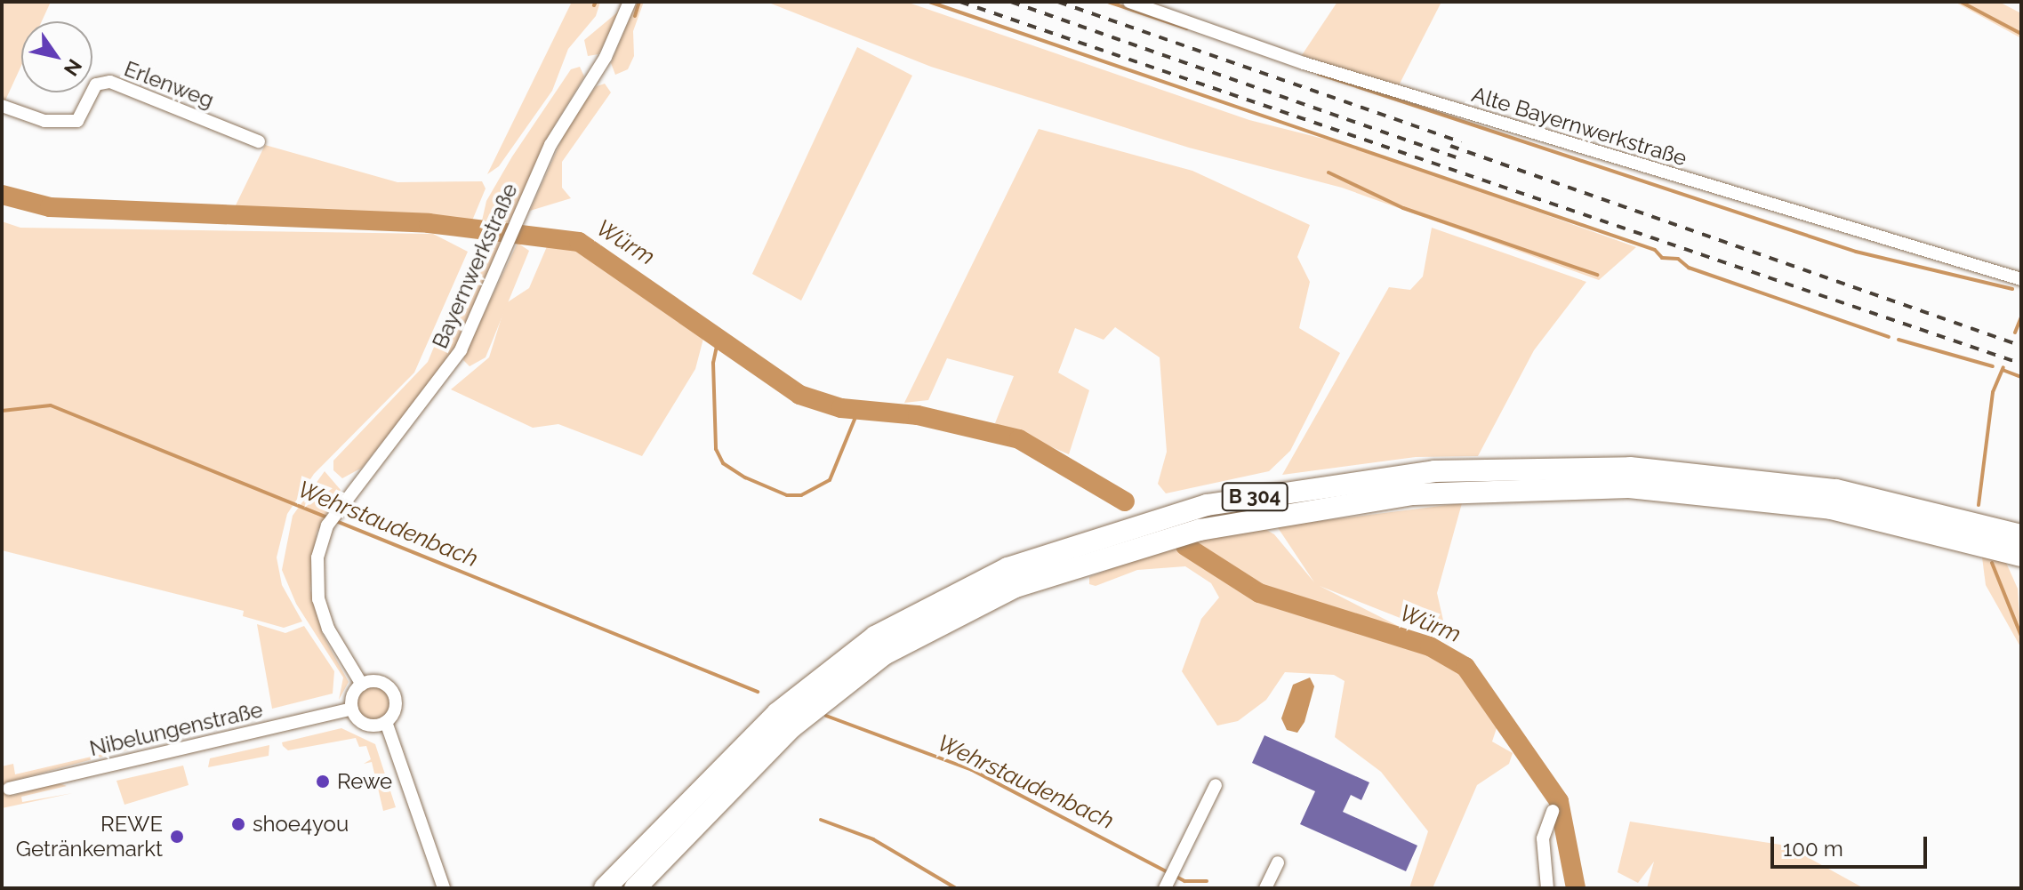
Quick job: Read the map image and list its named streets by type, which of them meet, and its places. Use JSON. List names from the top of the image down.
{
  "streets": {
    "highway": ["B 304"],
    "street": [
      "Erlenweg",
      "Alte Bayernwerkstraße",
      "Bayernwerkstraße",
      "Nibelungenstraße"
    ]
  },
  "crossings": [
    ["Bayernwerkstraße", "Nibelungenstraße"]
  ],
  "water": ["Würm", "Wehrstaudenbach"],
  "places": ["Rewe", "shoe4you", "REWE Getränkemarkt"],
  "scale_bar": "100 m",
  "north": "bottom right"
}
